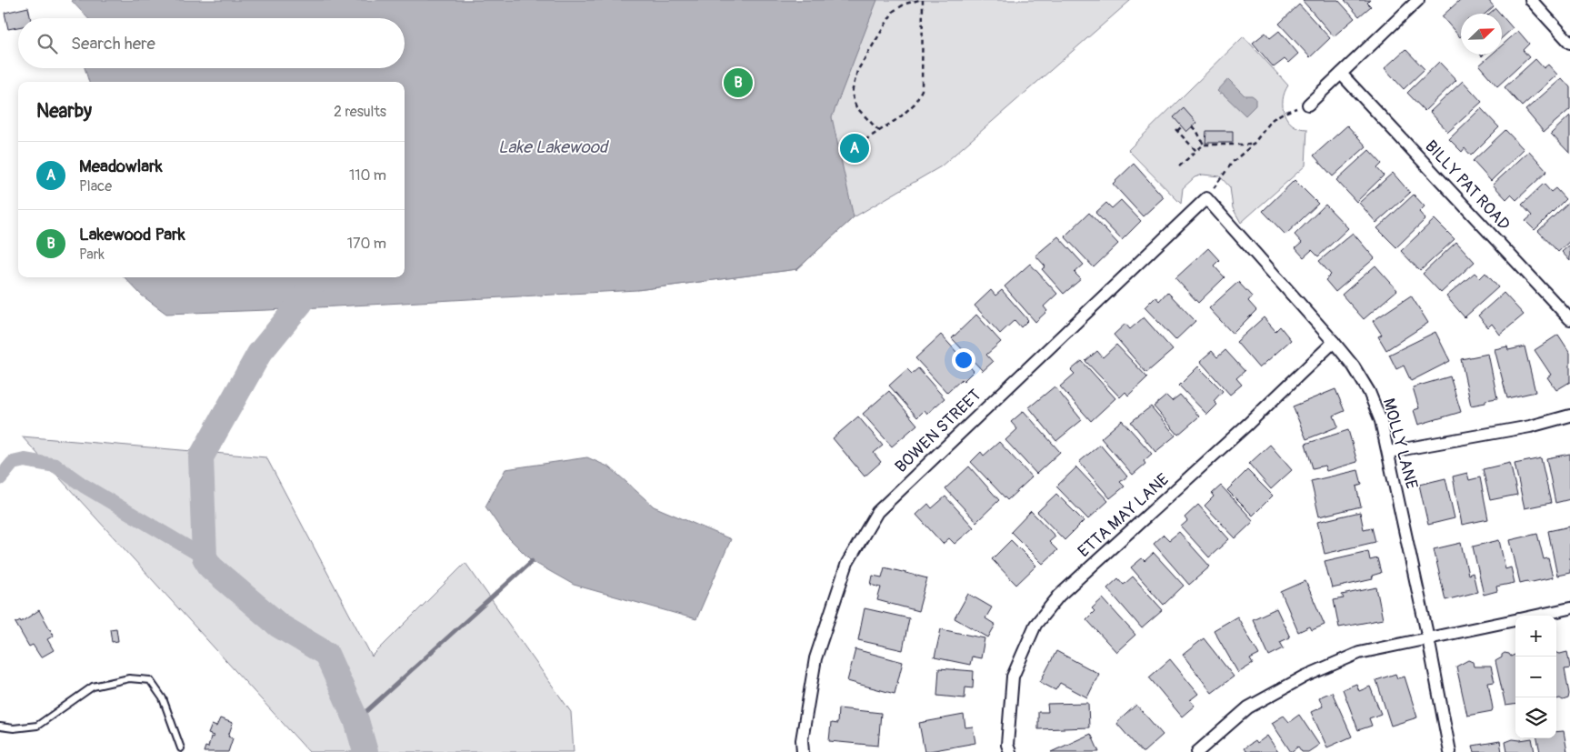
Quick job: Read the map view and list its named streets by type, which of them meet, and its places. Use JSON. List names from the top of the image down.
{
  "streets": {
    "street": [
      "BILLY PAT ROAD",
      "BOWEN STREET",
      "MOLLY LANE",
      "ETTA MAY LANE"
    ]
  },
  "crossings": [
    ["BOWEN STREET", "MOLLY LANE"],
    ["MOLLY LANE", "ETTA MAY LANE"]
  ],
  "water": ["Lake Lakewood"],
  "north": "top right",
  "page": {
    "search": "Search here",
    "pins": ["B", "A"],
    "heading": ["Nearby", "2 results"],
    "list": [
      {
        "mark": "A",
        "name": "Meadowlark",
        "note": "Place",
        "value": "110 m"
      },
      {
        "mark": "B",
        "name": "Lakewood Park",
        "note": "Park",
        "value": "170 m"
      }
    ],
    "map_buttons": ["+", "−"]
  }
}
